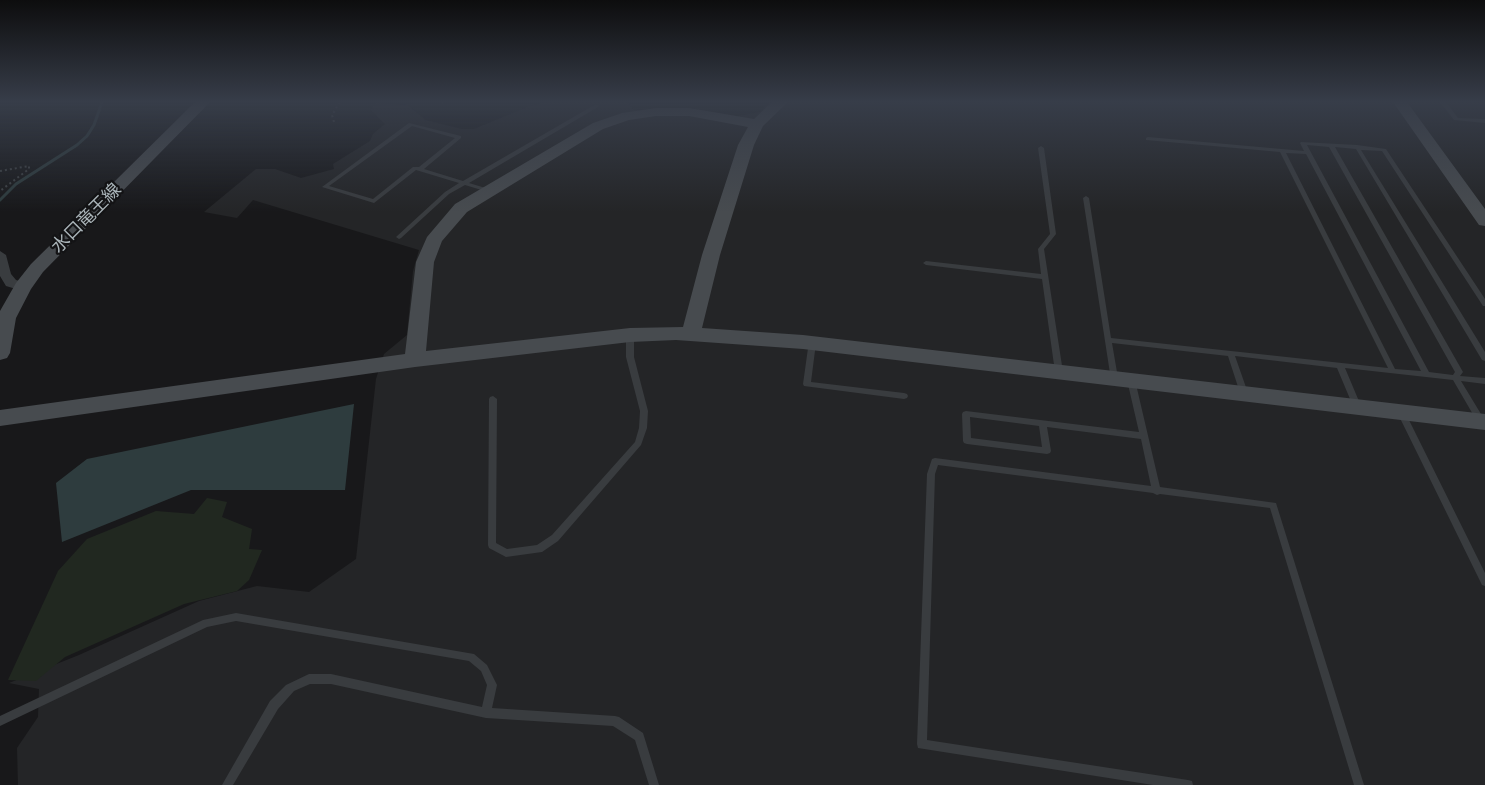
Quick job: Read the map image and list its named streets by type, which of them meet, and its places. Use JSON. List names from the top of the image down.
{
  "streets": {
    "street": ["水口竜王線"]
  }
}
